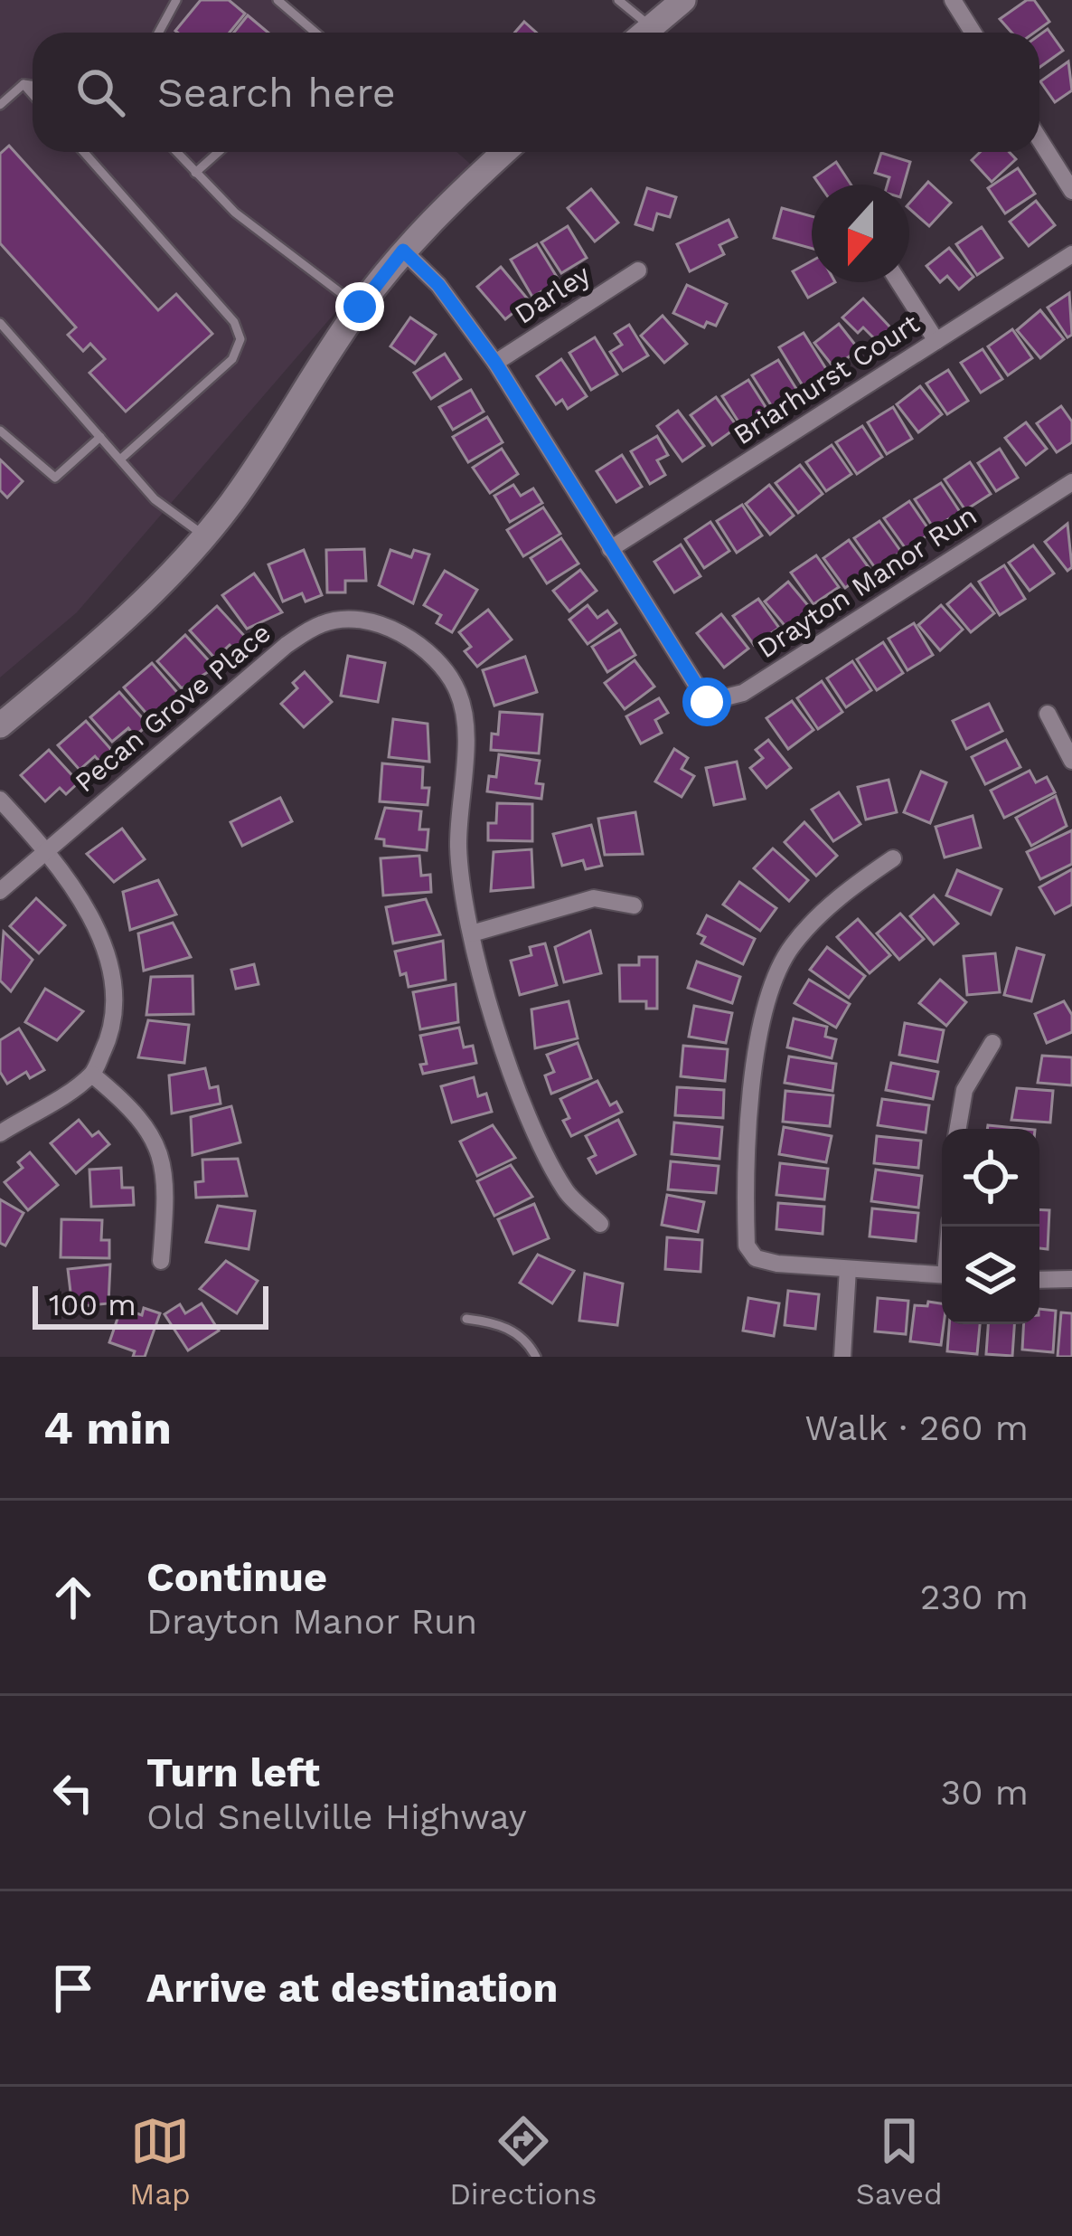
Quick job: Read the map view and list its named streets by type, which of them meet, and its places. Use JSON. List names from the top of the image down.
{
  "streets": {
    "street": [
      "Darley",
      "Briarhurst Court",
      "Drayton Manor Run",
      "Pecan Grove Place"
    ]
  },
  "crossings": [
    ["Darley", "Drayton Manor Run"],
    ["Briarhurst Court", "Drayton Manor Run"]
  ],
  "scale_bar": "100 m",
  "north": "bottom",
  "page": {
    "search": "Search here",
    "scale": "100 m",
    "heading": ["4 min", "Walk · 260 m"],
    "list": [
      ["Continue", "Drayton Manor Run", "230 m"],
      ["Turn left", "Old Snellville Highway", "30 m"],
      "Arrive at destination"
    ],
    "nav": ["Map", "Directions", "Saved"]
  }
}
